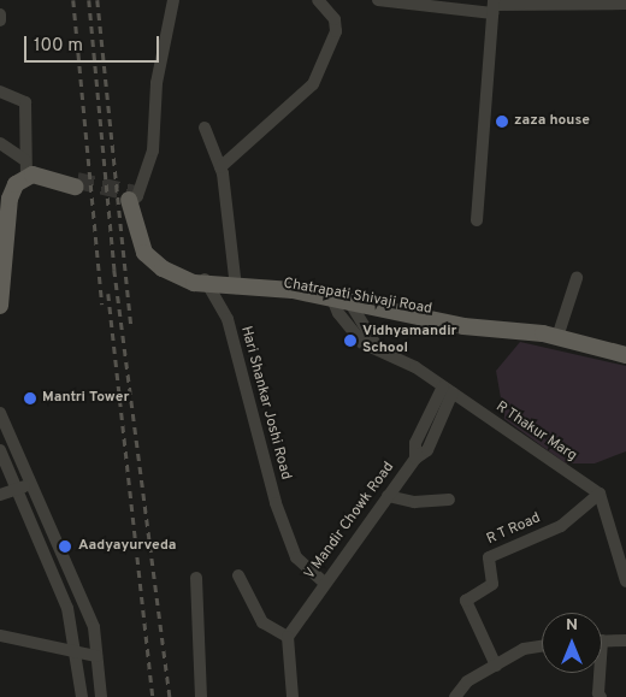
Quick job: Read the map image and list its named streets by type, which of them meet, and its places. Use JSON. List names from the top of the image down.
{
  "streets": {
    "street": [
      "Hari Shankar Joshi Road",
      "R Thakur Marg",
      "V Mandir Chowk Road",
      "R T Road"
    ]
  },
  "crossings": [
    ["Hari Shankar Joshi Road", "V Mandir Chowk Road"],
    ["R Thakur Marg", "V Mandir Chowk Road"],
    ["R Thakur Marg", "R T Road"]
  ],
  "places": [
    "zaza house",
    "Vidhyamandir School",
    "Mantri Tower",
    "Aadyayurveda"
  ],
  "scale_bar": "100 m",
  "north": "top"
}
